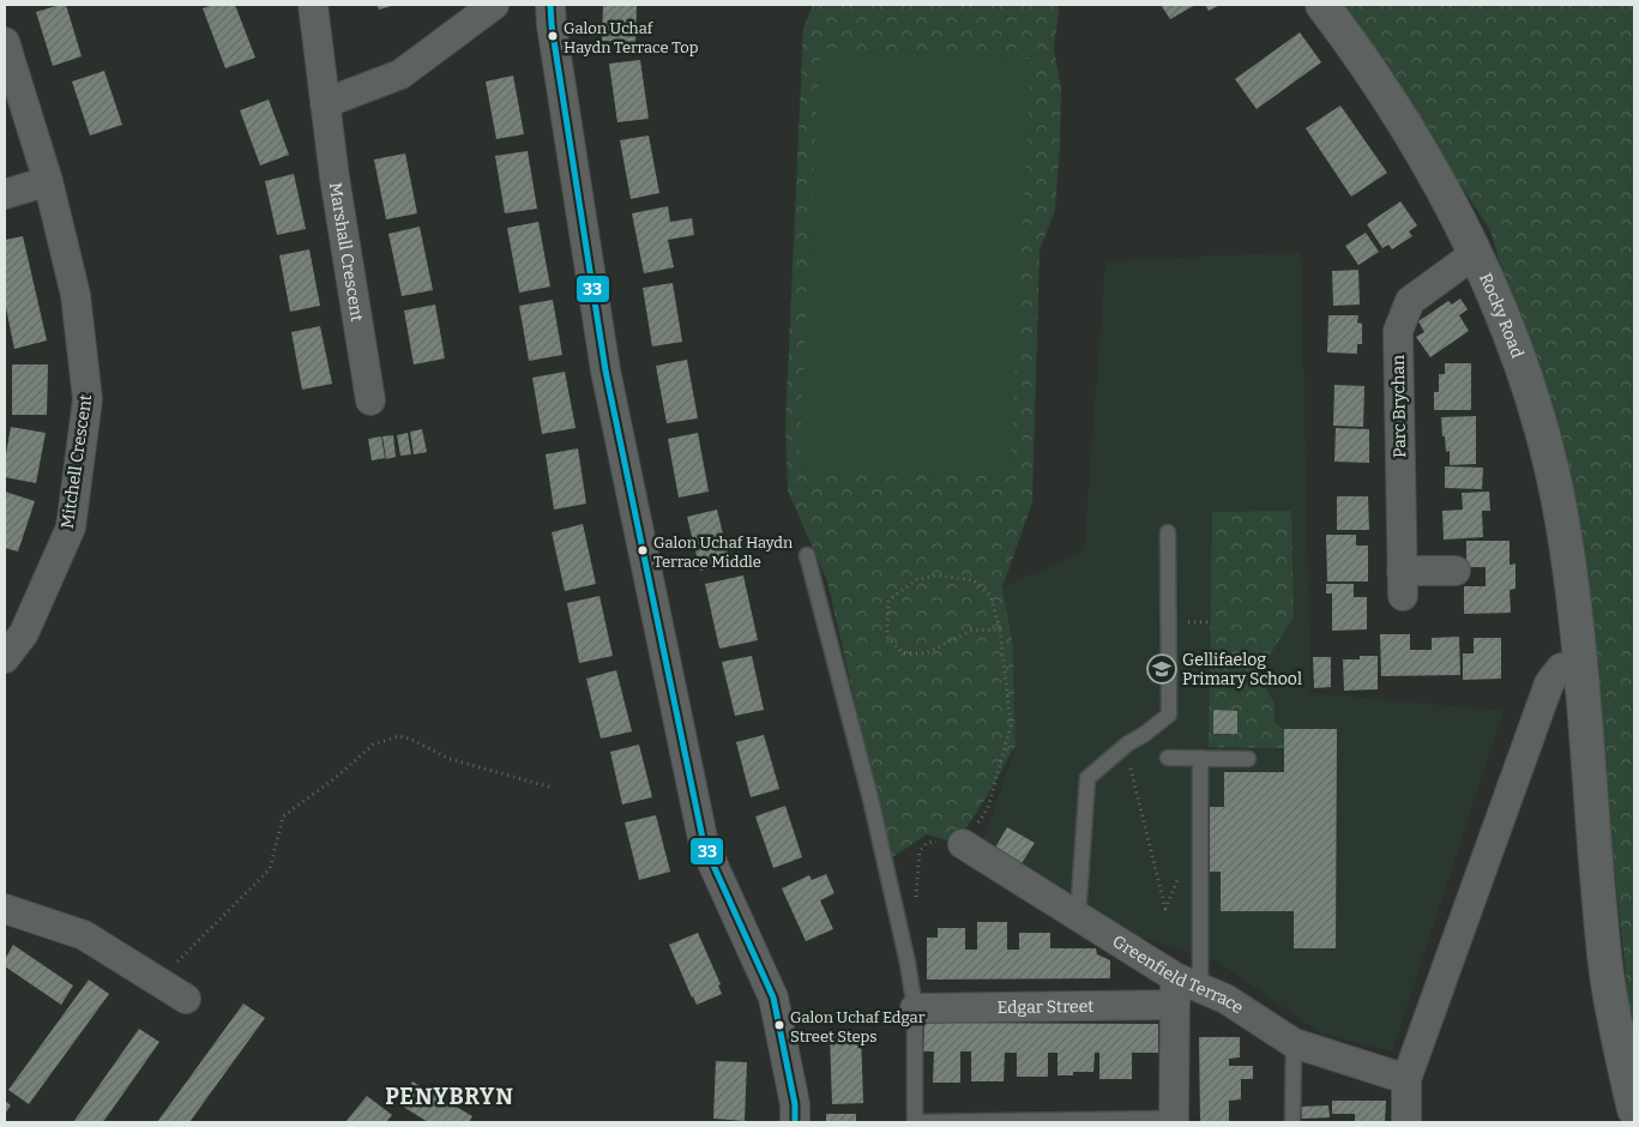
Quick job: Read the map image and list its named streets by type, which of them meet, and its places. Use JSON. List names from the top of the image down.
{
  "streets": {
    "street": [
      "Marshall Crescent",
      "Rocky Road",
      "Parc Brychan",
      "Mitchell Crescent",
      "Greenfield Terrace",
      "Edgar Street"
    ]
  },
  "crossings": [
    ["Rocky Road", "Parc Brychan"]
  ],
  "districts": ["PENYBRYN"],
  "places": {
    "other": ["Galon Uchaf Haydn Terrace Top", "Galon Uchaf Haydn Terrace Middle", "Galon Uchaf Edgar Street Steps"],
    "school or university": ["Gellifaelog Primary School"]
  },
  "lines": ["transit line 33"]
}
